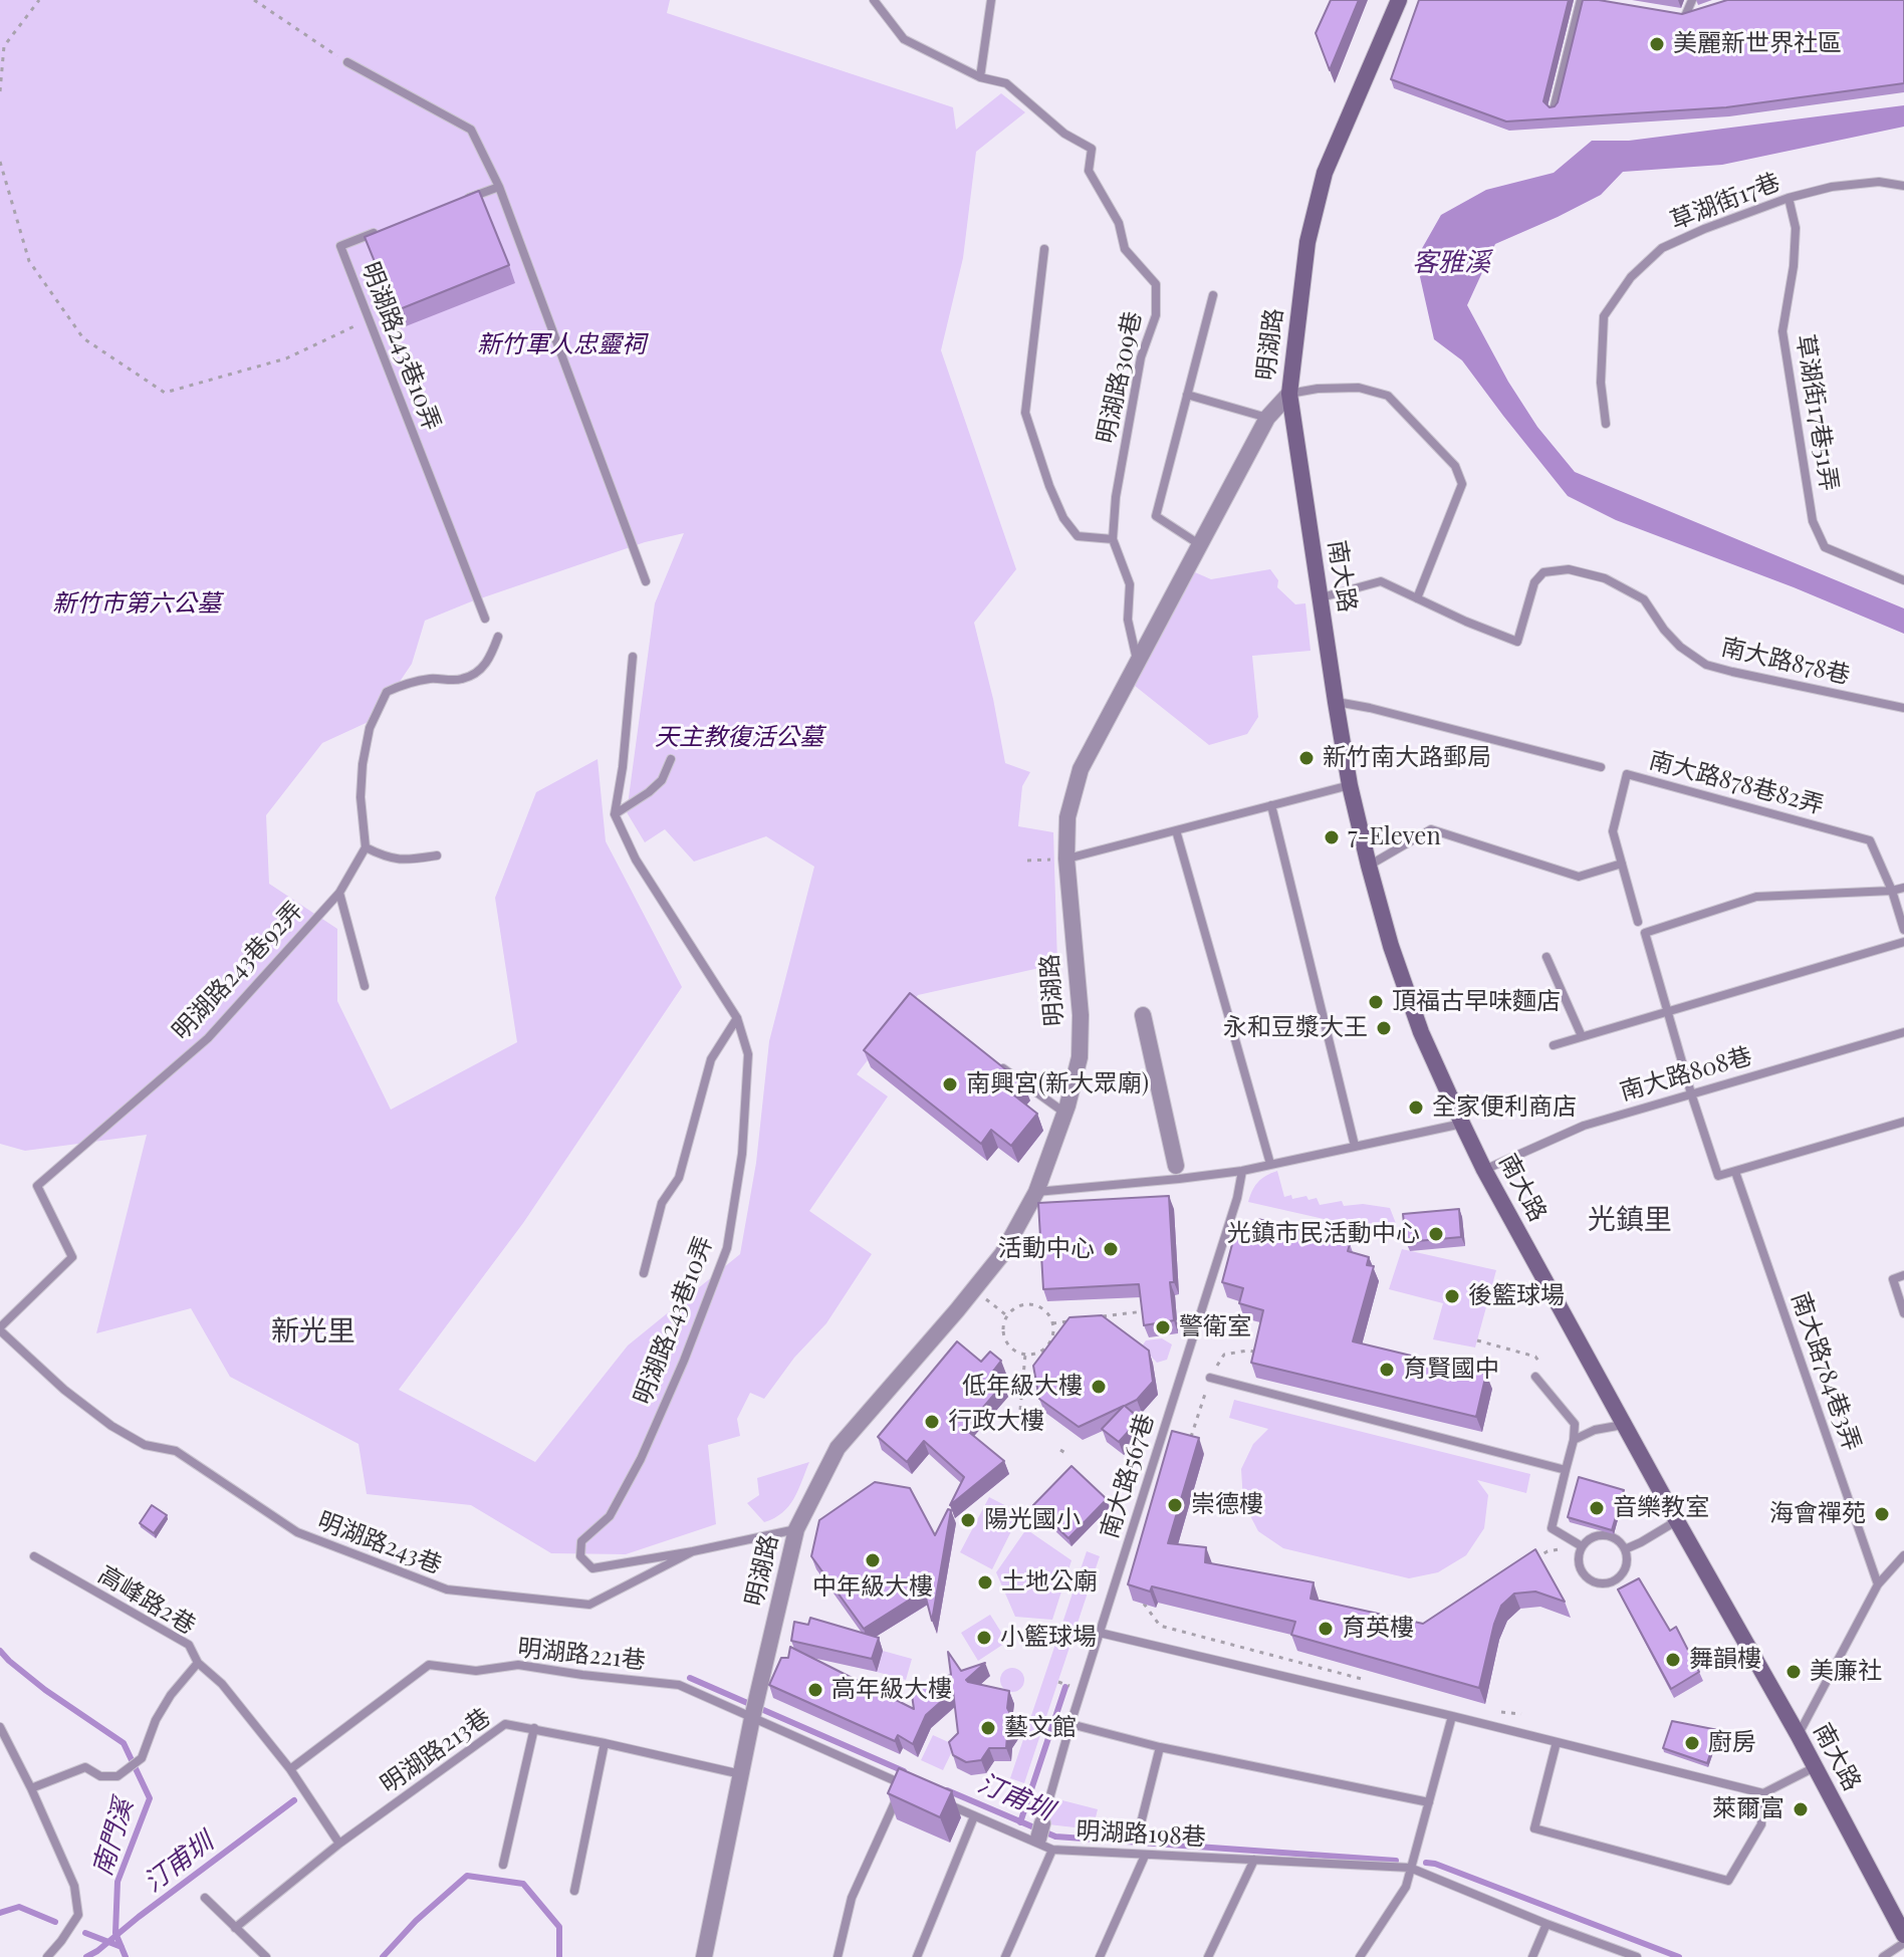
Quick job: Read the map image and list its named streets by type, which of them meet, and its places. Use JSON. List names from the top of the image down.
{
  "streets": {
    "main road": ["明湖路", "南大路"],
    "lane": [
      "草湖街17巷",
      "明湖路243巷10弄",
      "明湖路309巷",
      "草湖街17巷51弄",
      "南大路878巷",
      "南大路878巷82弄",
      "明湖路243巷92弄",
      "南大路808巷",
      "南大路784巷3弄",
      "南大路567巷",
      "明湖路243巷",
      "高峰路2巷",
      "明湖路221巷",
      "明湖路213巷",
      "明湖路198巷"
    ]
  },
  "crossings": [
    ["草湖街17巷", "草湖街17巷51弄"],
    ["明湖路", "明湖路309巷"],
    ["明湖路", "南大路"],
    ["明湖路", "明湖路243巷"],
    ["明湖路", "明湖路221巷"],
    ["明湖路", "明湖路213巷"],
    ["明湖路243巷10弄", "明湖路243巷"],
    ["南大路", "南大路878巷"],
    ["南大路", "南大路808巷"],
    ["明湖路243巷92弄", "明湖路243巷"]
  ],
  "districts": ["光鎮里", "新光里"],
  "water": ["客雅溪", "汀甫圳", "南門溪"],
  "parks": ["新竹軍人忠靈祠", "新竹市第六公墓", "天主教復活公墓"],
  "places": [
    "美麗新世界社區",
    "新竹南大路郵局",
    "7-Eleven",
    "頂福古早味麵店",
    "永和豆漿大王",
    "南興宮(新大眾廟)",
    "全家便利商店",
    "光鎮市民活動中心",
    "活動中心",
    "後籃球場",
    "警衛室",
    "育賢國中",
    "低年級大樓",
    "行政大樓",
    "崇德樓",
    "音樂教室",
    "海會禪苑",
    "陽光國小",
    "中年級大樓",
    "土地公廟",
    "育英樓",
    "小籃球場",
    "舞韻樓",
    "美廉社",
    "高年級大樓",
    "藝文館",
    "廚房",
    "萊爾富"
  ]
}
